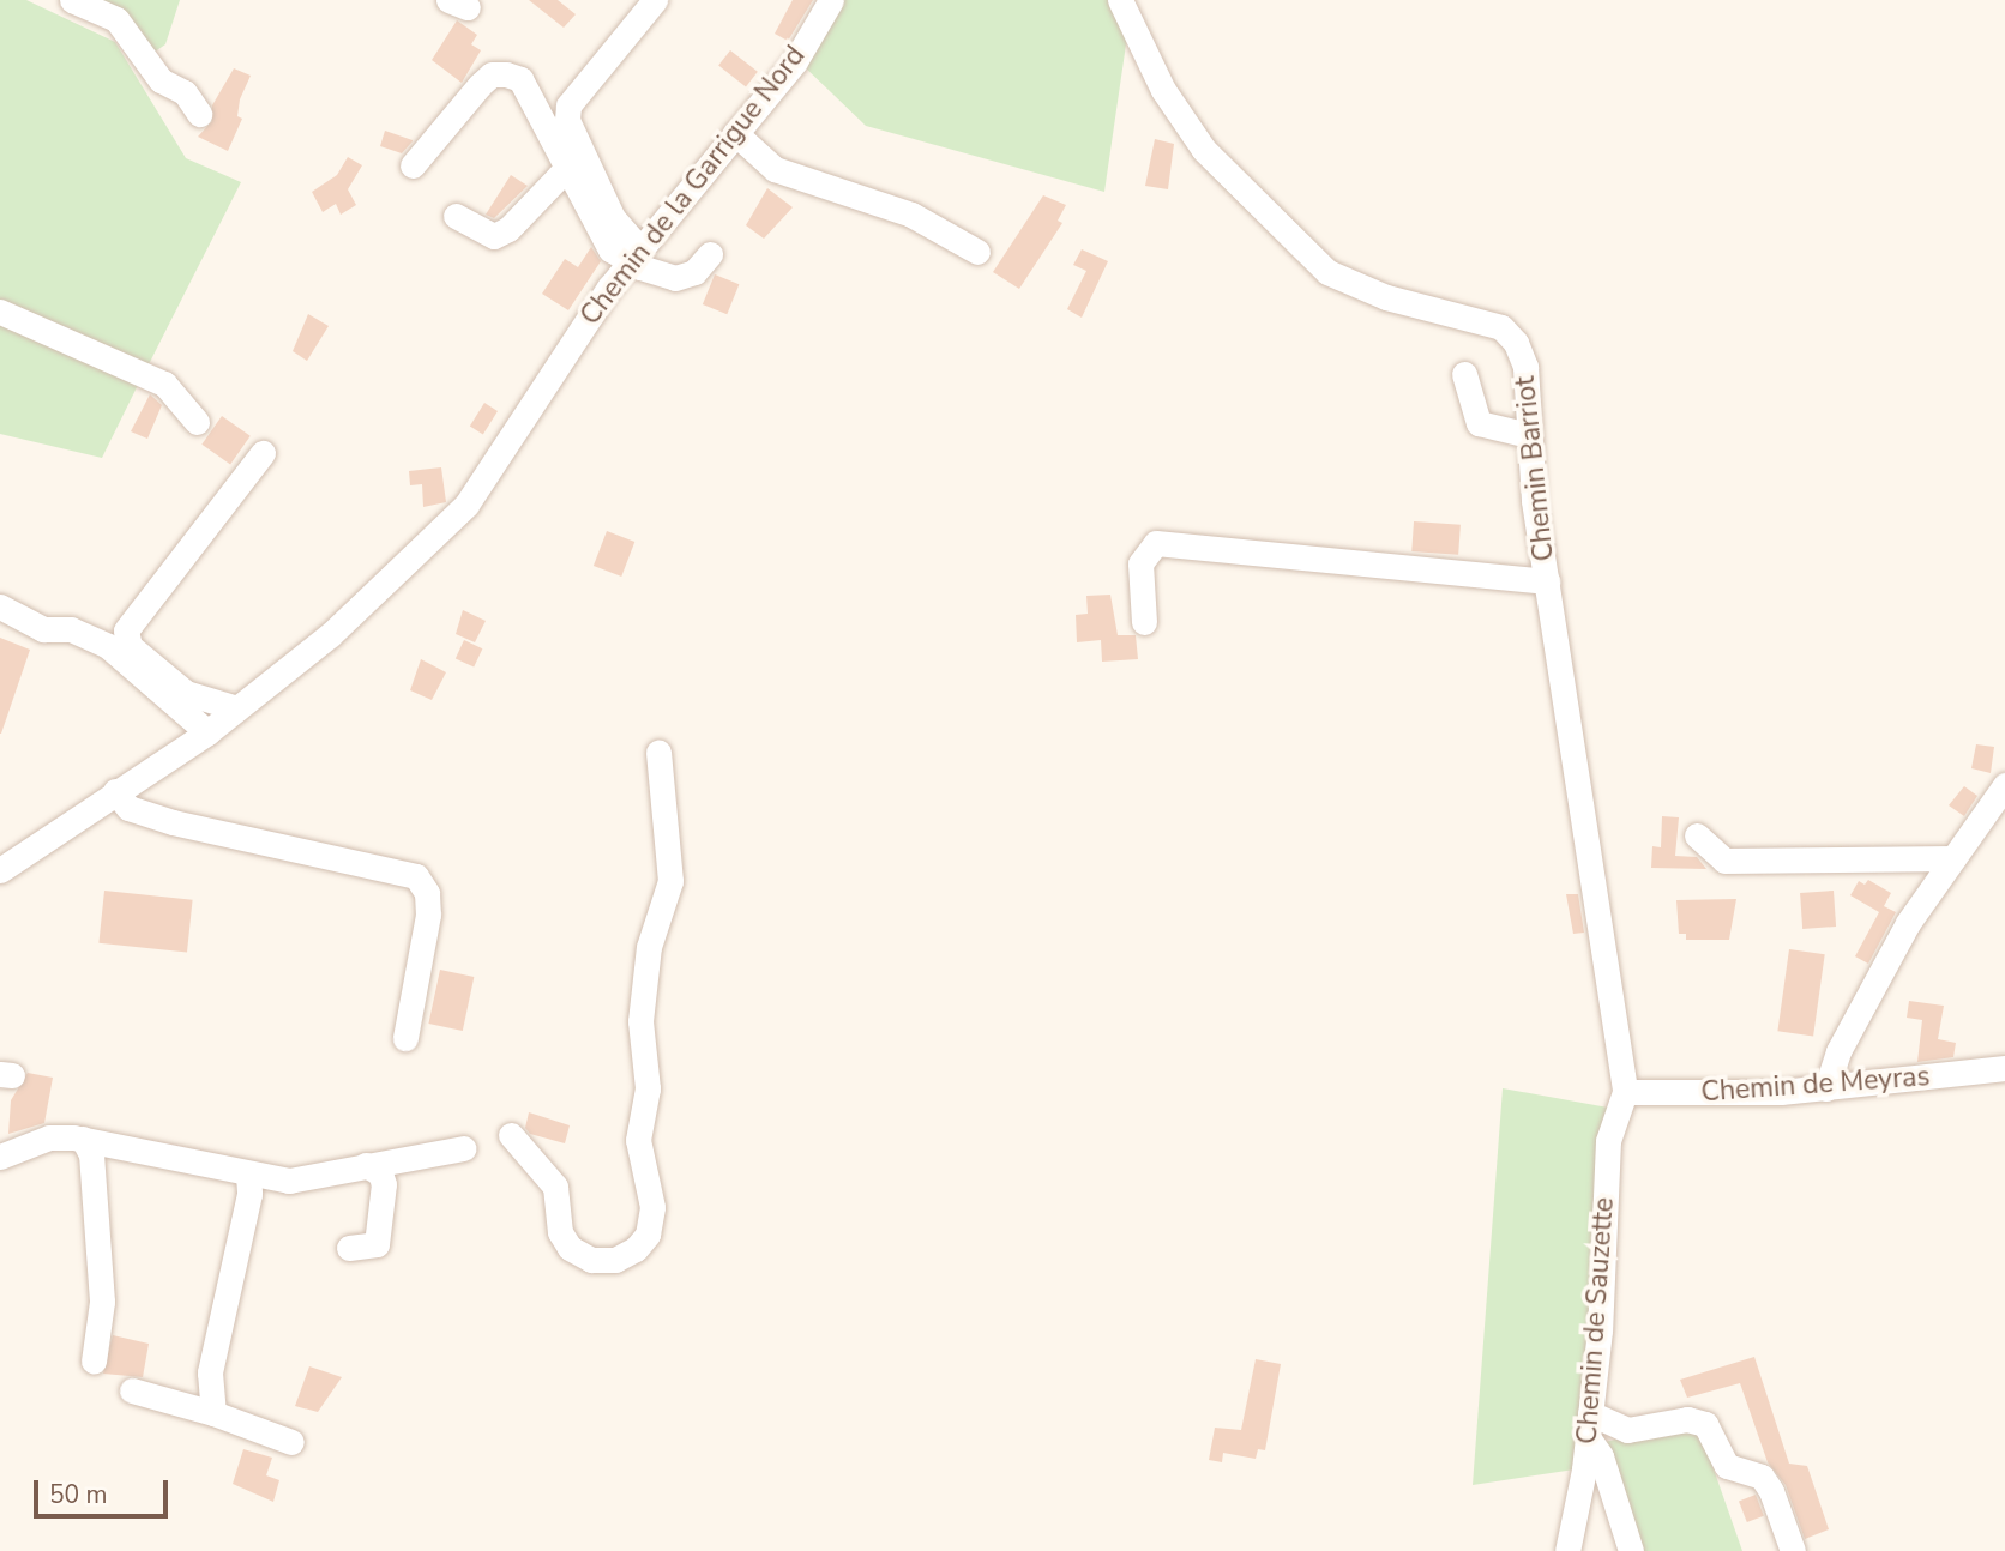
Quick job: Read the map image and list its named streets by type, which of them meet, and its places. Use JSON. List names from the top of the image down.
{
  "streets": {
    "street": [
      "Chemin de la Garrigue Nord",
      "Chemin Barriot",
      "Chemin de Meyras",
      "Chemin de Sauzette"
    ]
  },
  "crossings": [
    ["Chemin Barriot", "Chemin de Meyras"],
    ["Chemin Barriot", "Chemin de Sauzette"],
    ["Chemin de Meyras", "Chemin de Sauzette"]
  ],
  "scale_bar": "50 m"
}
